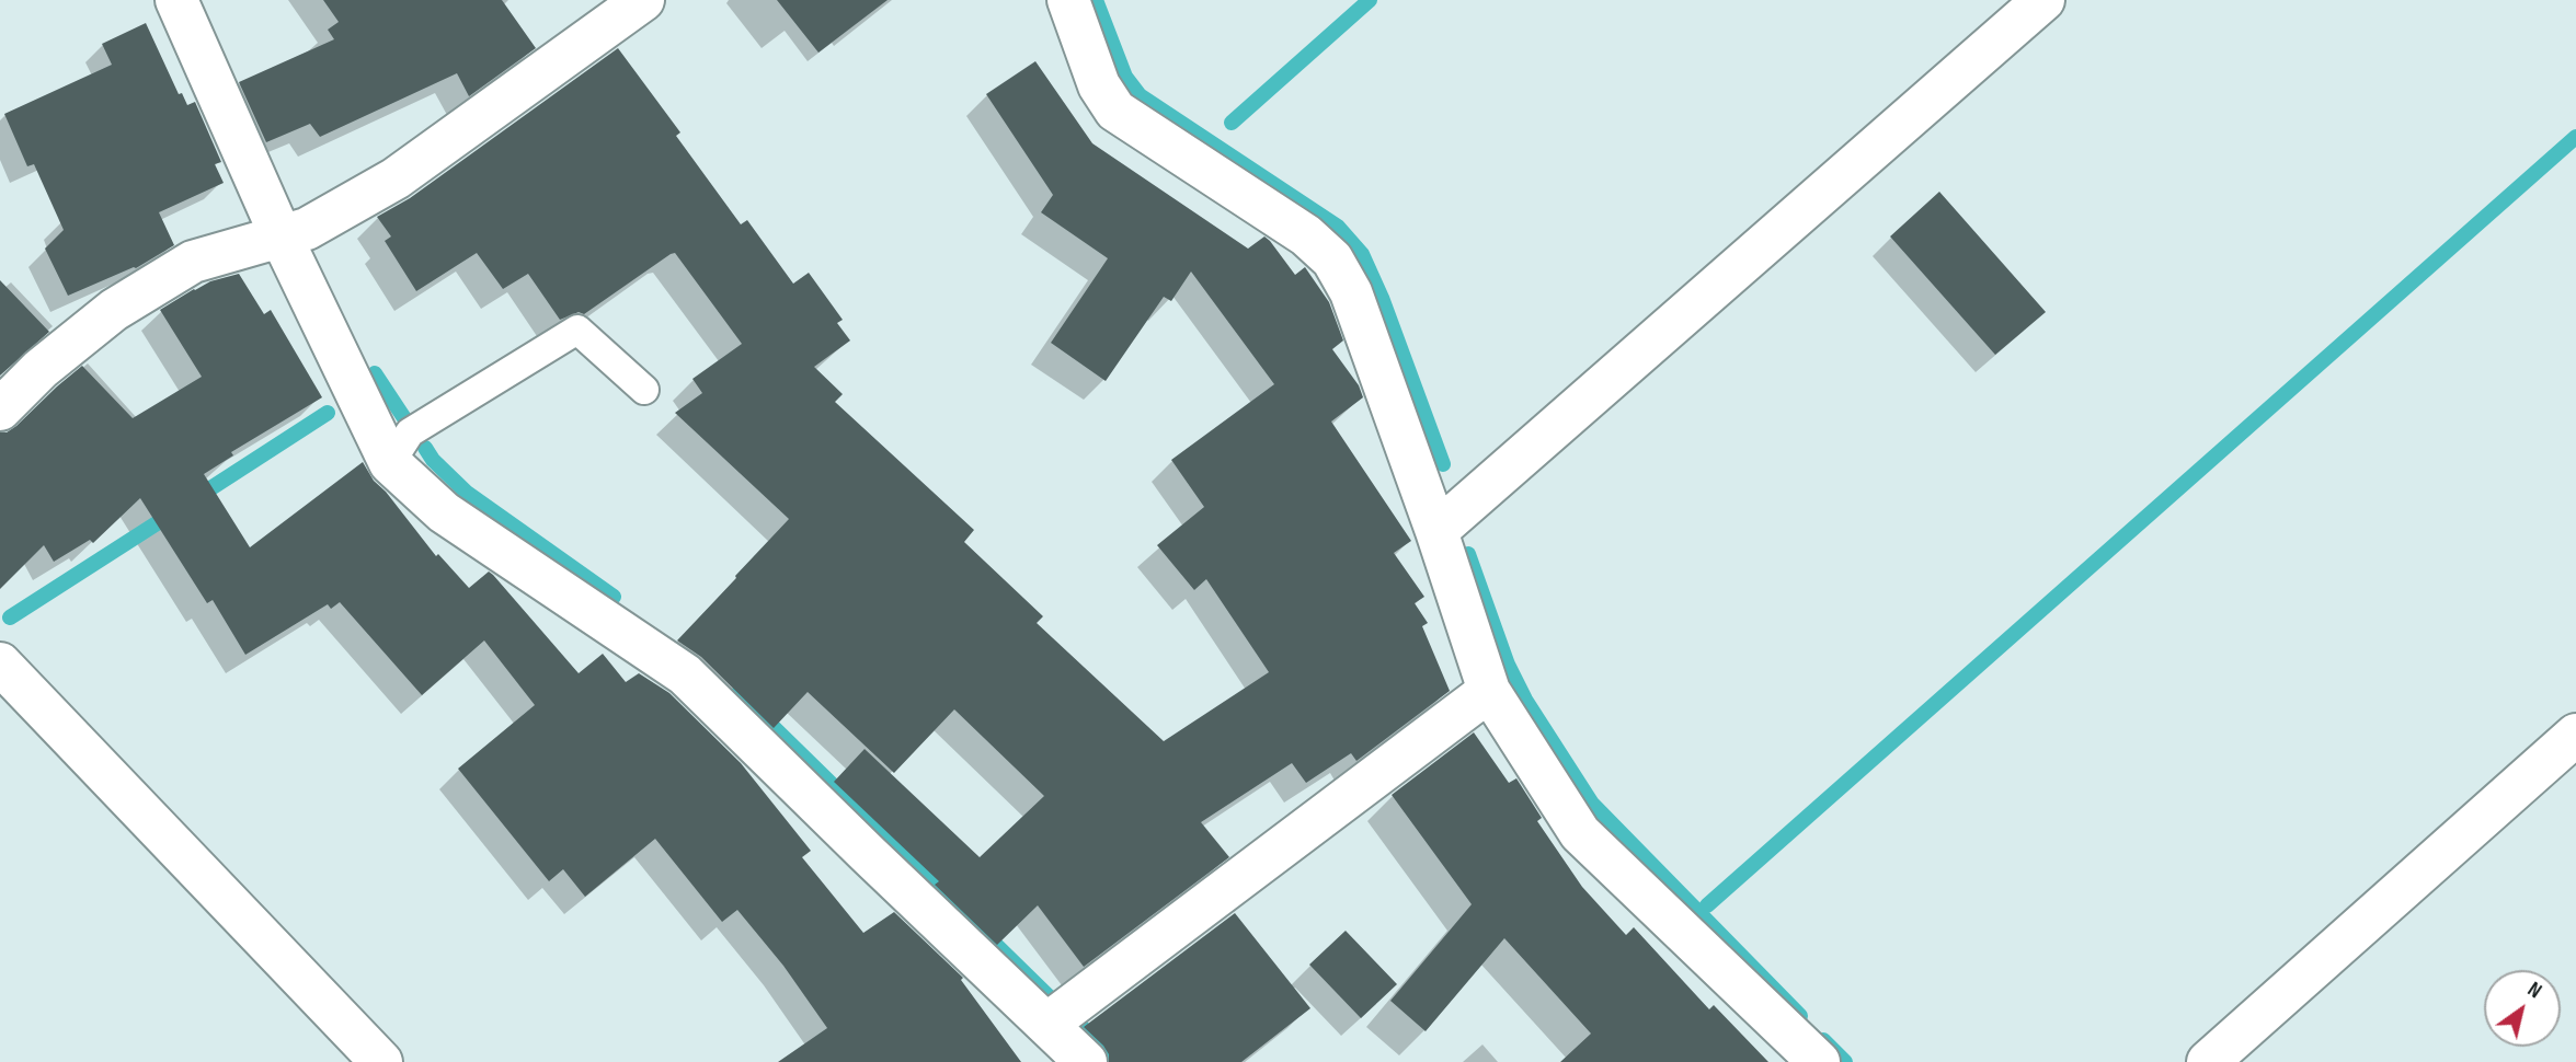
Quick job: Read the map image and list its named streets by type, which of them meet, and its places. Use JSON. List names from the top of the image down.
{
  "north": "top right"
}
